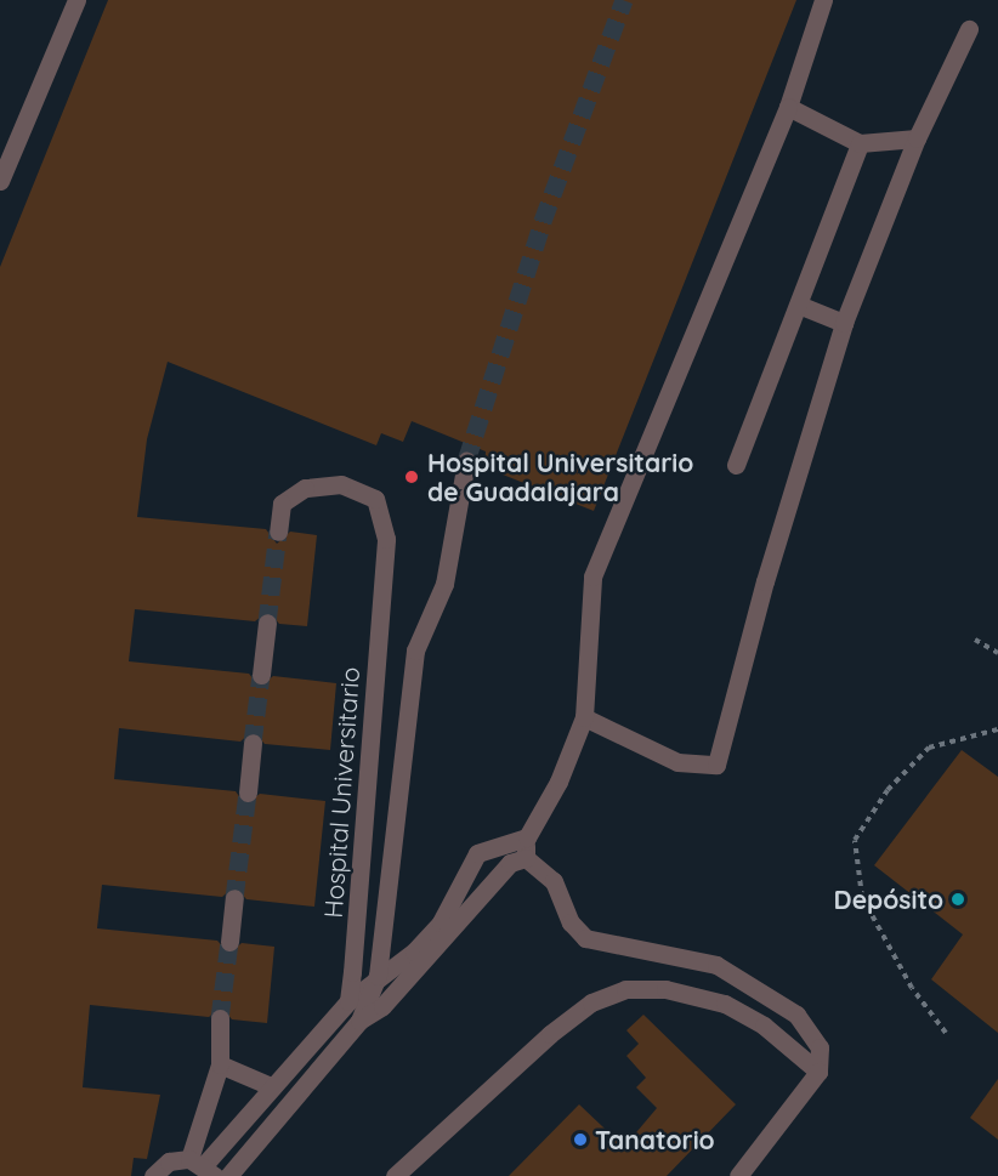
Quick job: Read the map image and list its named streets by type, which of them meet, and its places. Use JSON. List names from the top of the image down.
{
  "streets": {
    "street": ["Hospital Universitario"]
  },
  "places": ["Hospital Universitario de Guadalajara", "Depósito", "Tanatorio"]
}
